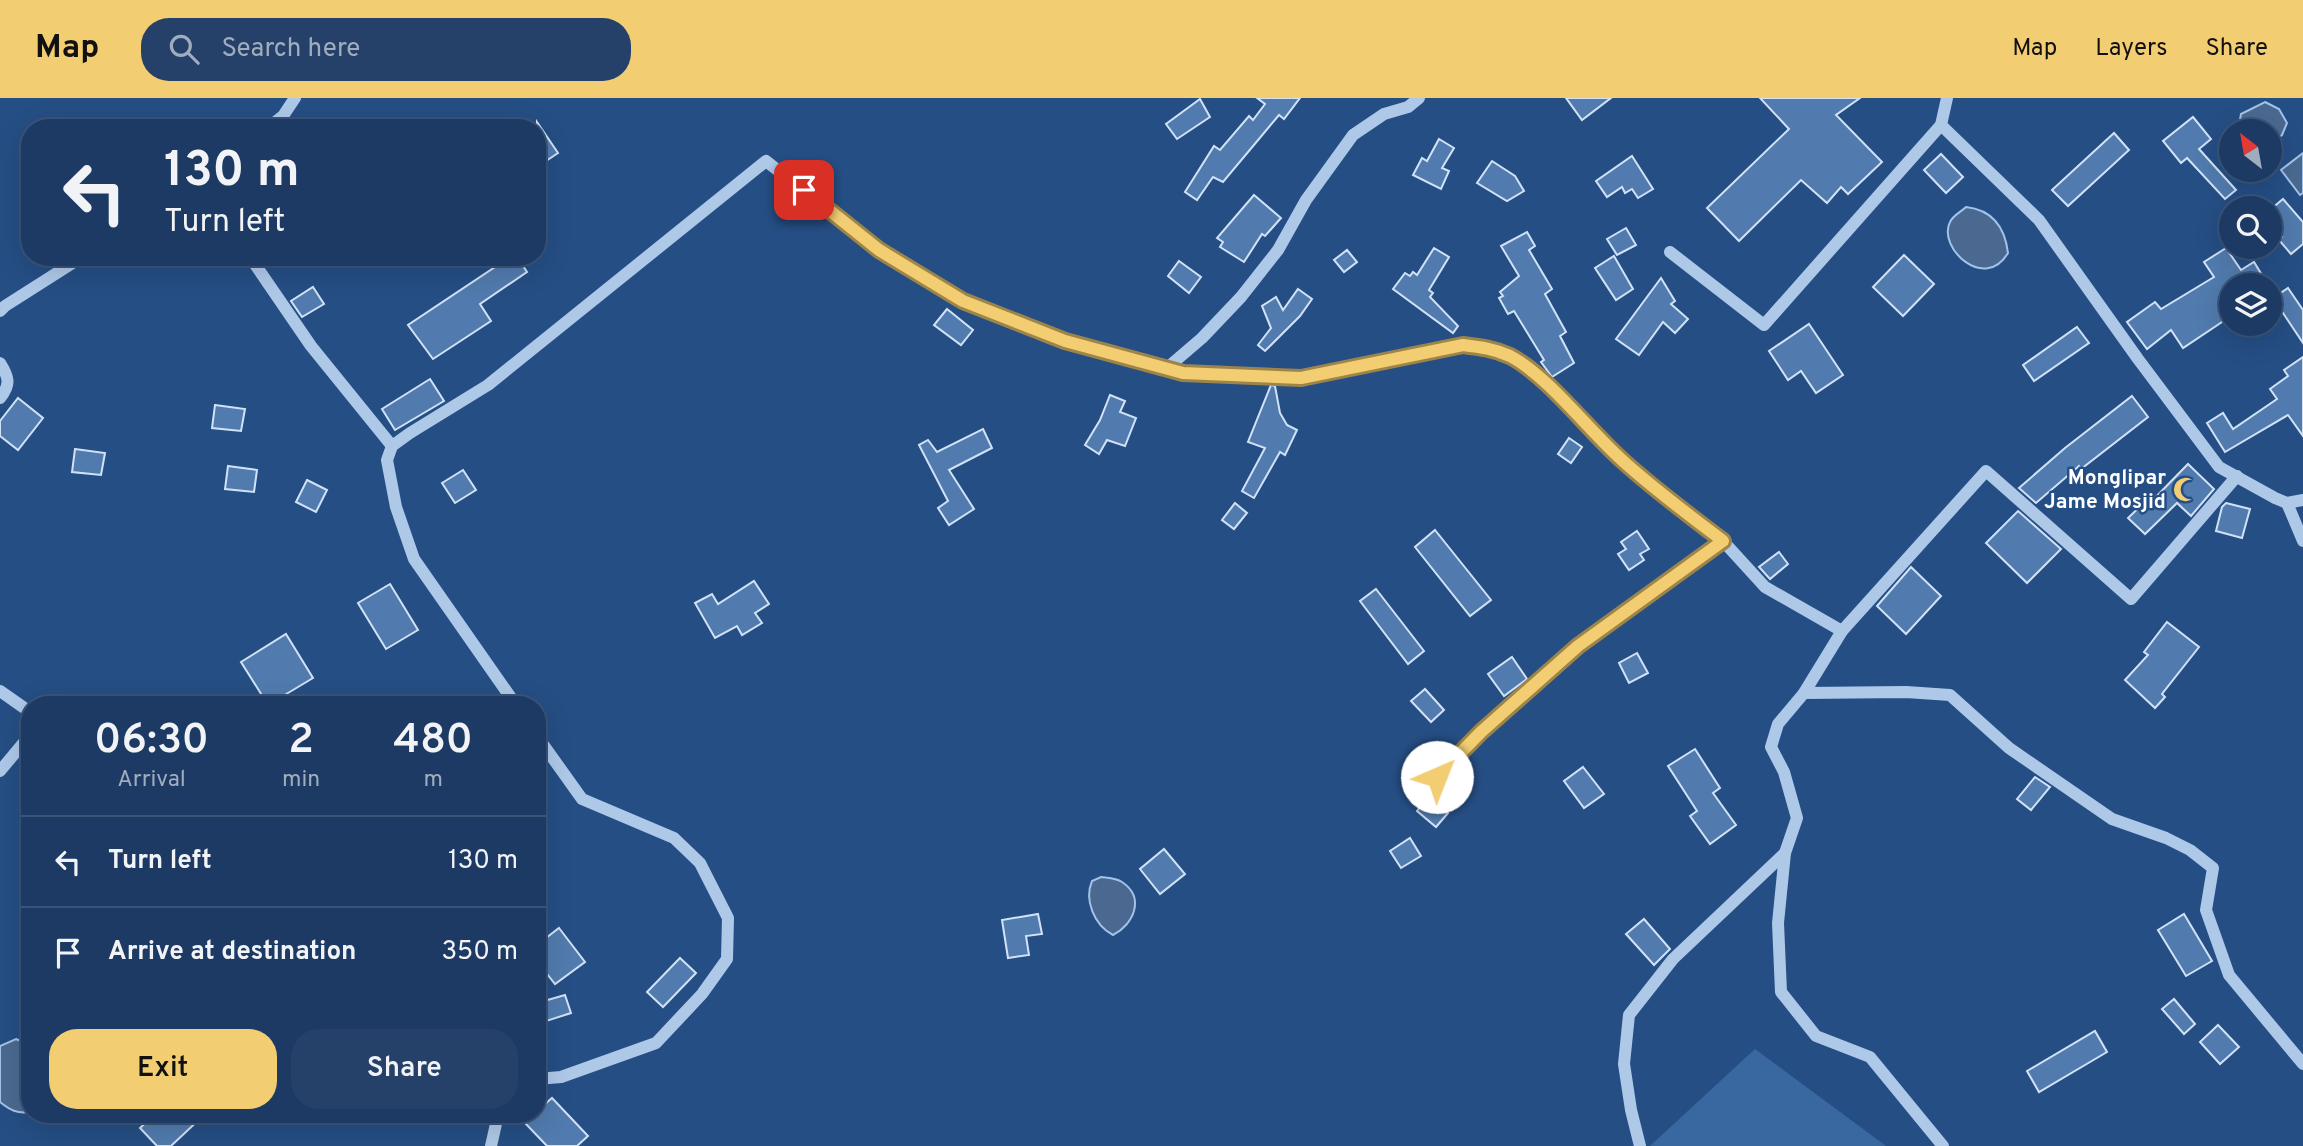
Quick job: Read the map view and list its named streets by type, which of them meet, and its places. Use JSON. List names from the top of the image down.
{
  "places": {
    "mosque": ["Monglipar Jame Mosjid"]
  },
  "north": "top left",
  "page": {
    "header": "Map",
    "search": "Search here",
    "nav": ["Map", "Layers", "Share"],
    "turn": ["130 m", "Turn left"],
    "eta": [
      "06:30",
      "Arrival",
      "2",
      "min",
      "480",
      "m"
    ],
    "list": [
      {
        "name": "Turn left",
        "value": "130 m"
      },
      {
        "name": "Arrive at destination",
        "value": "350 m"
      }
    ],
    "buttons": ["Exit", "Share"]
  }
}
